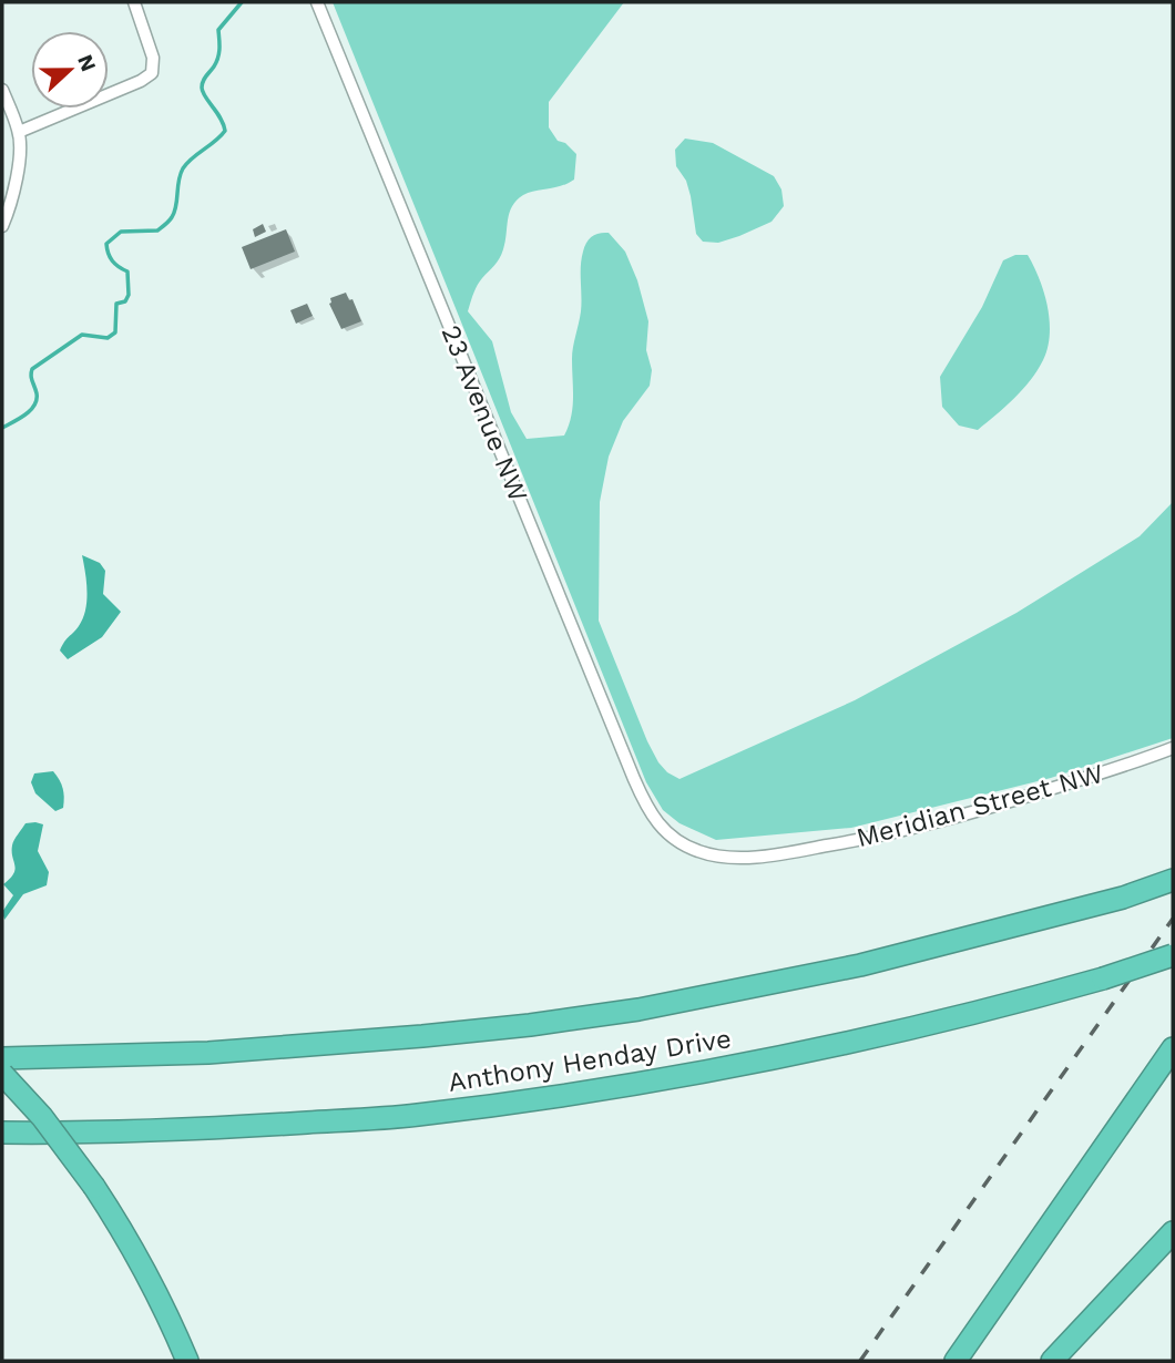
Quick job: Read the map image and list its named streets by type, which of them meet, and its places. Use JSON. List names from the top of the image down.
{
  "streets": {
    "highway": ["Anthony Henday Drive"],
    "street": ["23 Avenue NW", "Meridian Street NW"]
  },
  "crossings": [
    ["23 Avenue NW", "Meridian Street NW"]
  ],
  "north": "right"
}
